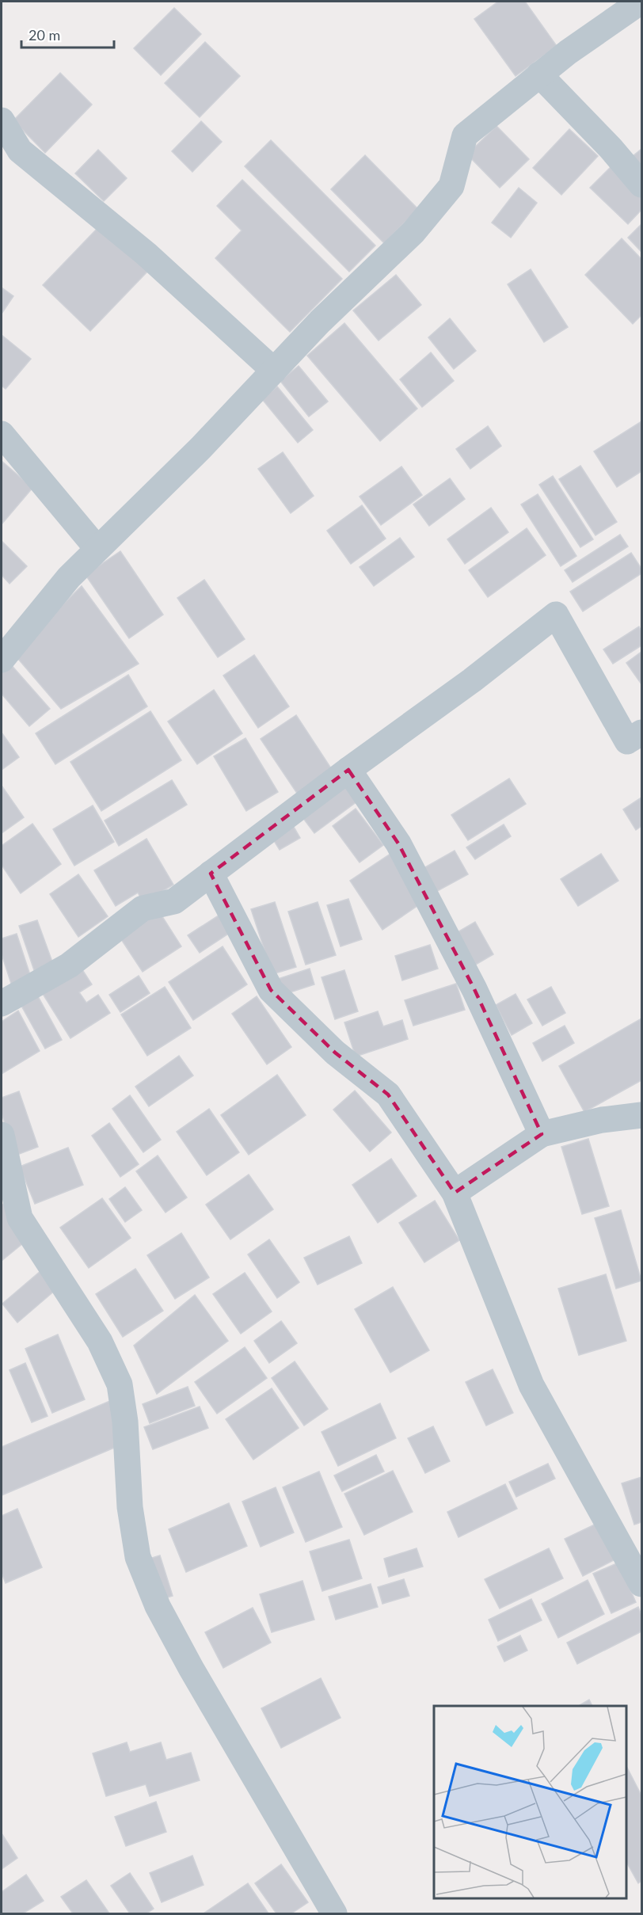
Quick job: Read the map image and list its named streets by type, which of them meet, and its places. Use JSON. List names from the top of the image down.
{
  "scale_bar": "20 m"
}
